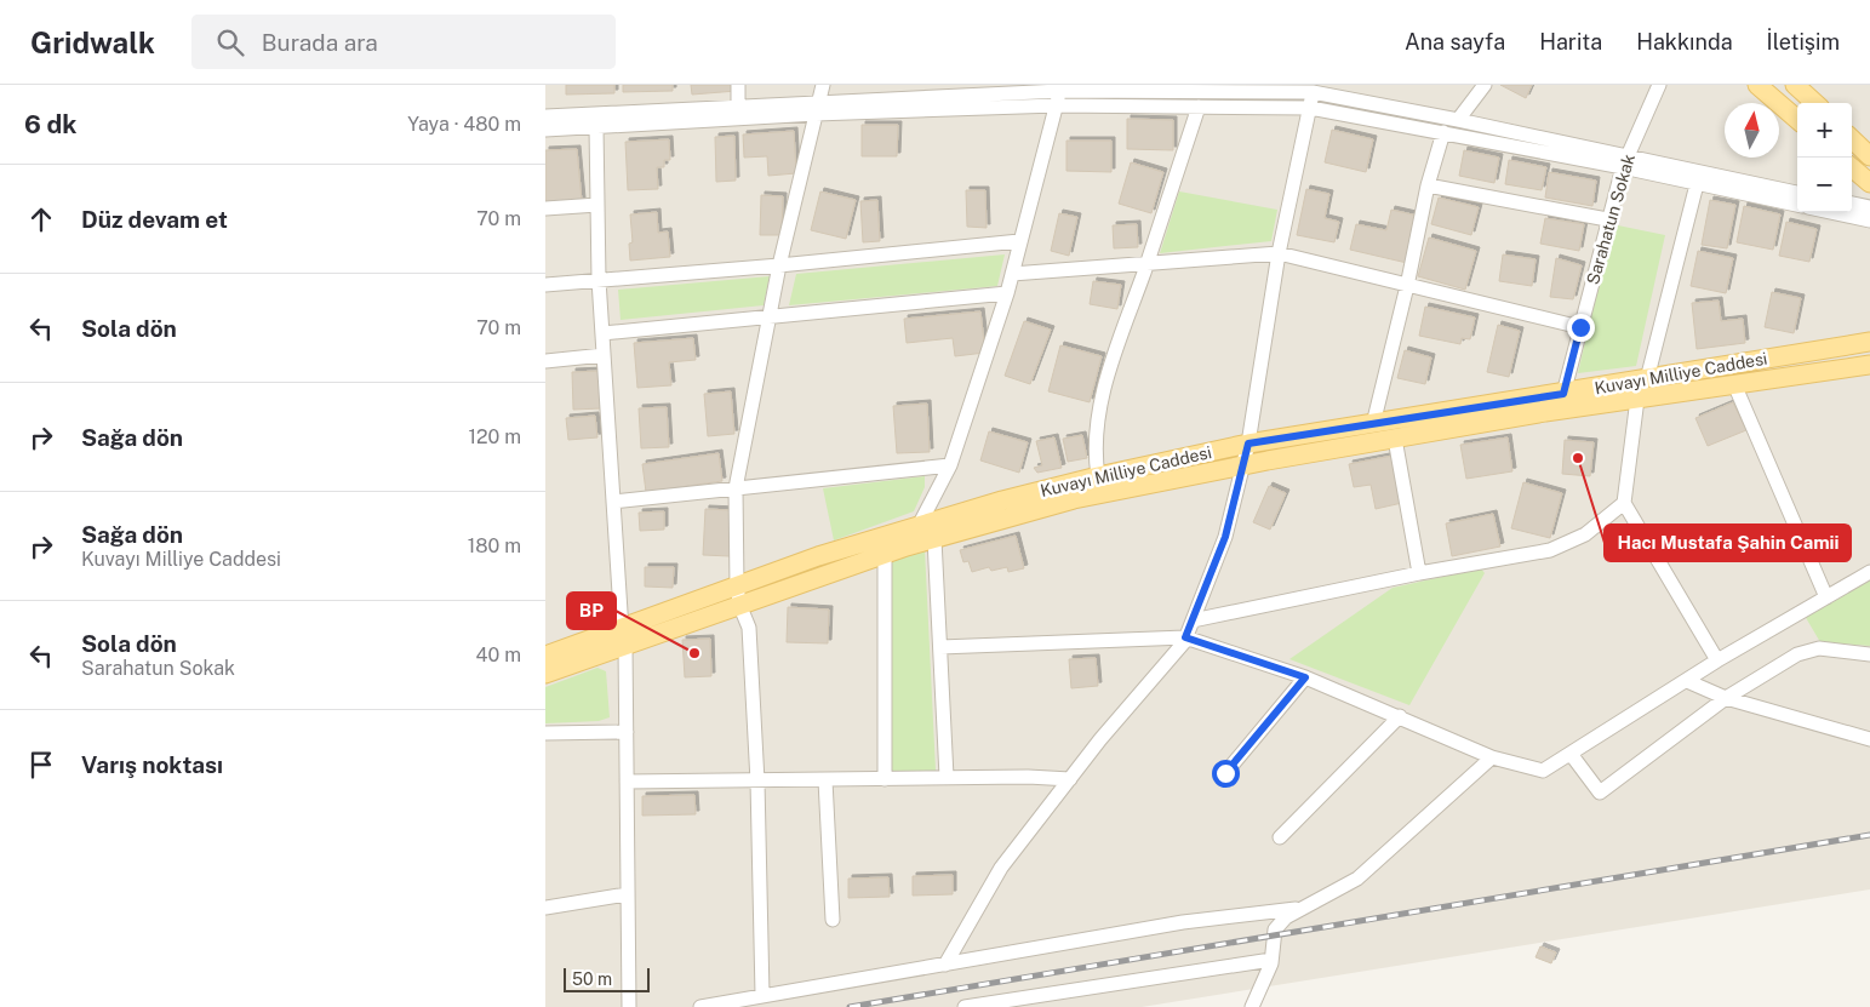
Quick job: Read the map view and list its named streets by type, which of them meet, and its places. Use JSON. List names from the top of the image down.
{
  "streets": {
    "main road": ["Kuvayı Milliye Caddesi"],
    "street": ["Sarahatun Sokak"]
  },
  "crossings": [
    ["Sarahatun Sokak", "Kuvayı Milliye Caddesi"]
  ],
  "places": ["Hacı Mustafa Şahin Camii", "BP"],
  "scale_bar": "50 m",
  "north": "top",
  "page": {
    "header": "Gridwalk",
    "search": "Burada ara",
    "nav": [
      "Ana sayfa",
      "Harita",
      "Hakkında",
      "İletişim"
    ],
    "heading": ["6 dk", "Yaya · 480 m"],
    "map_buttons": ["+", "−"],
    "list": [
      ["Düz devam et", "70 m"],
      ["Sola dön", "70 m"],
      ["Sağa dön", "120 m"],
      ["Sağa dön", "Kuvayı Milliye Caddesi", "180 m"],
      ["Sola dön", "Sarahatun Sokak", "40 m"],
      "Varış noktası"
    ],
    "scale": "50 m"
  }
}
